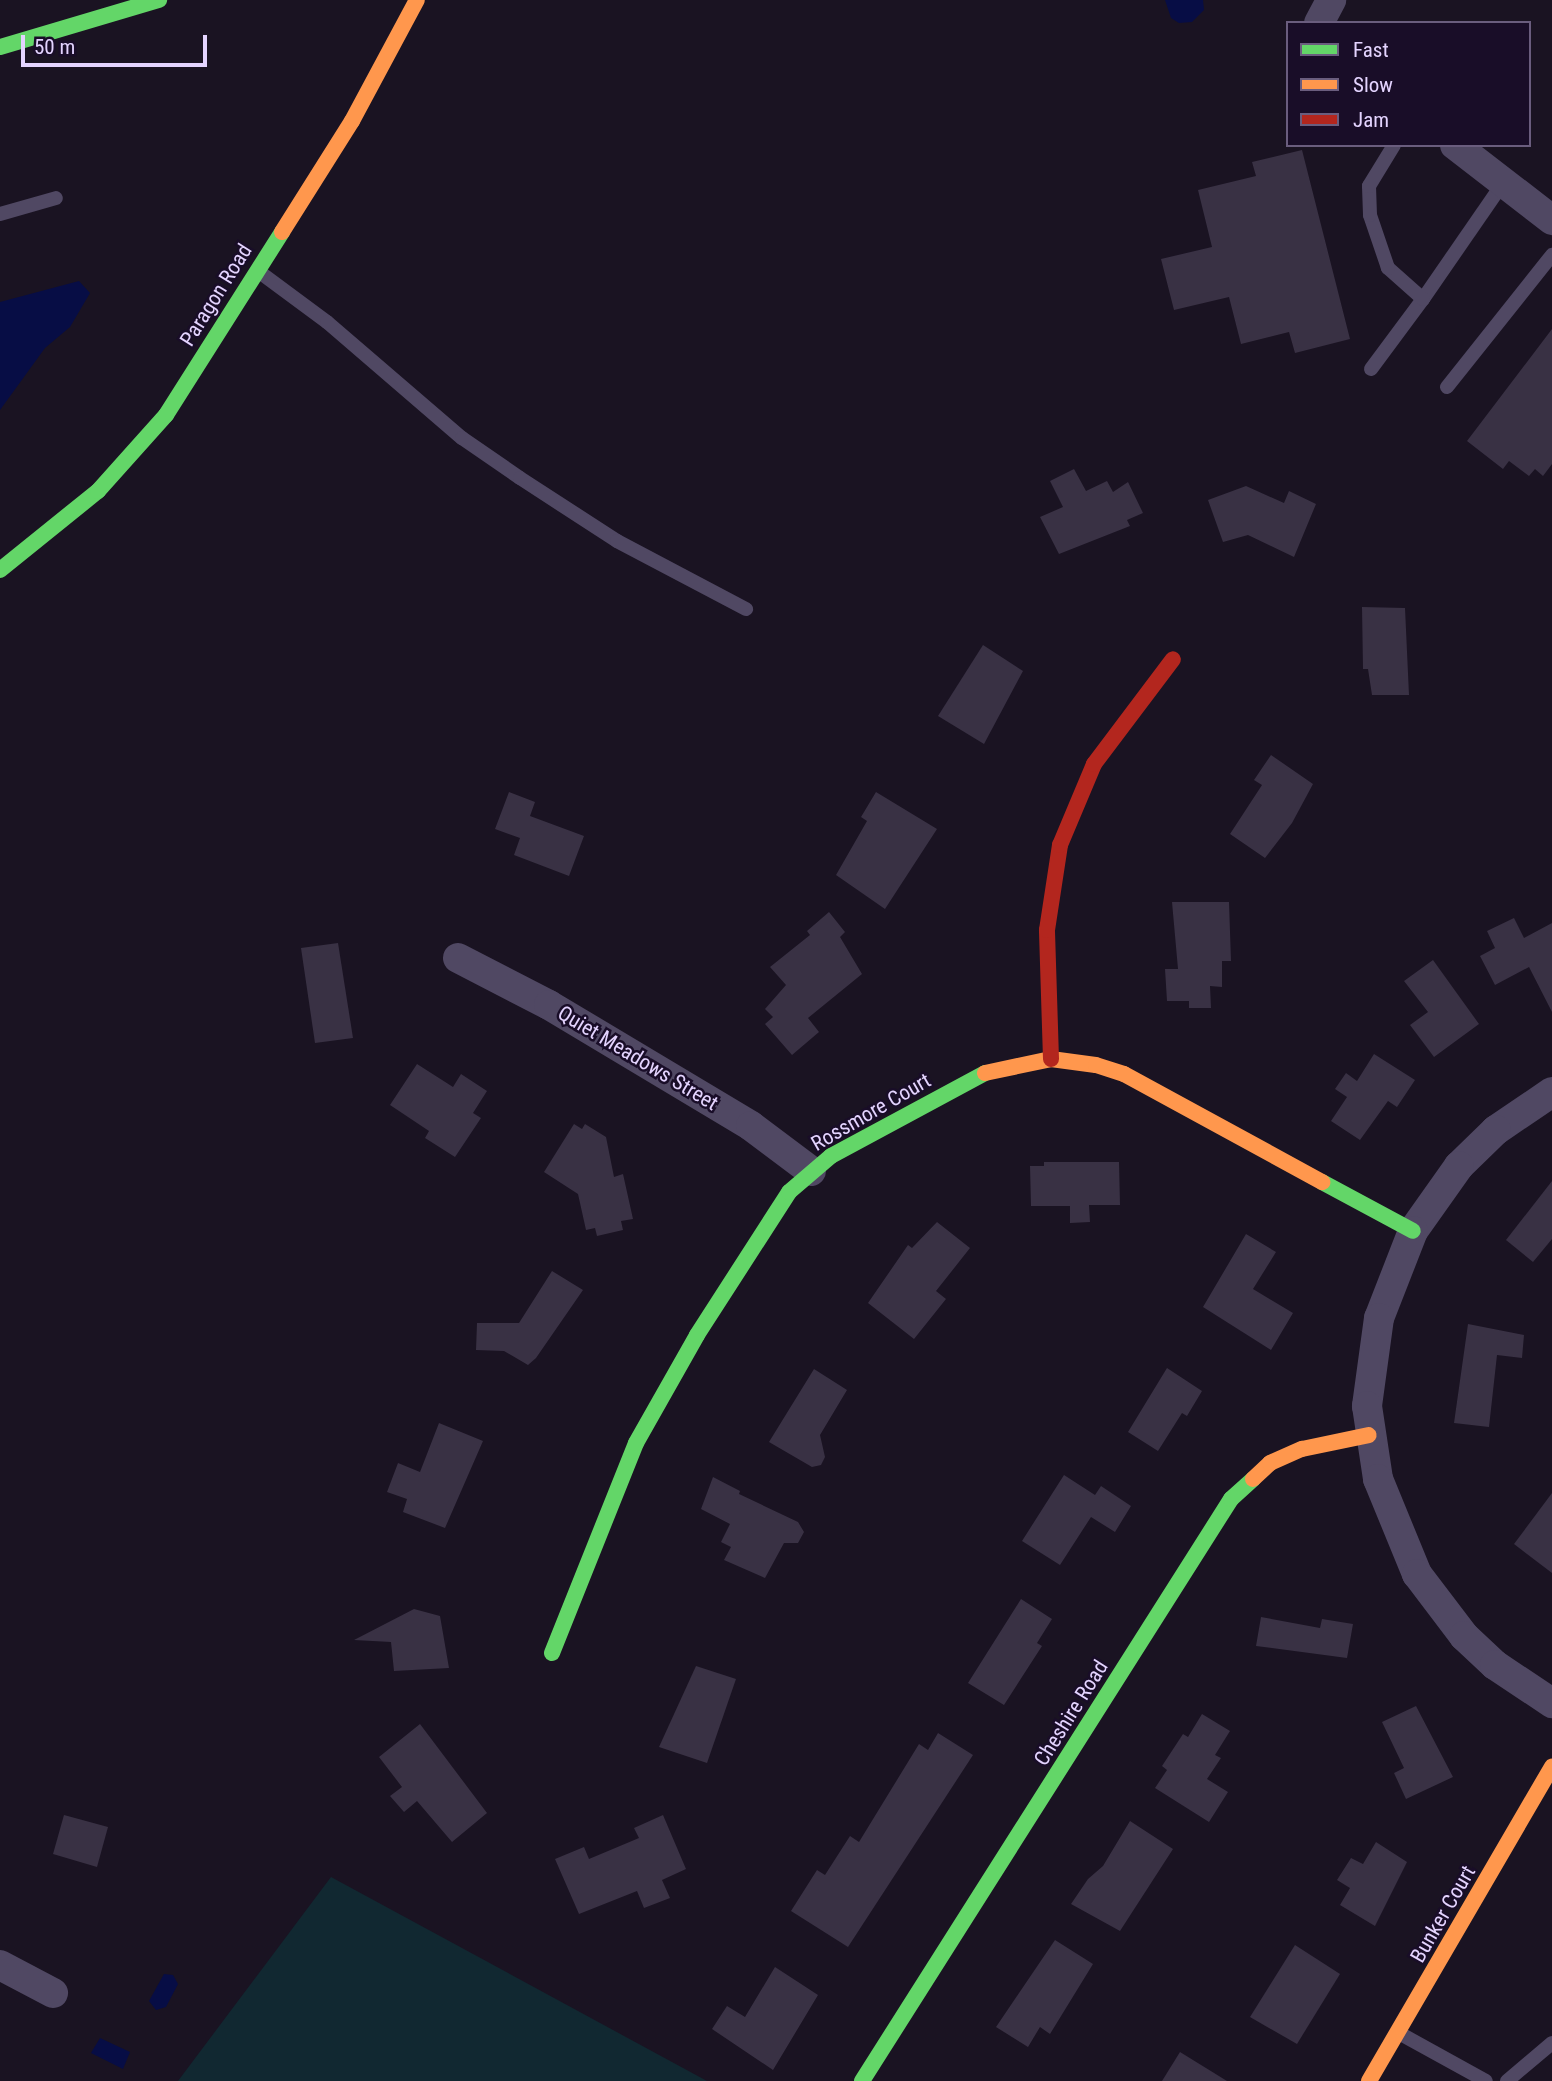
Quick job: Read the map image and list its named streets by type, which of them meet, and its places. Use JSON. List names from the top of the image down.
{
  "streets": {
    "main road": [
      "Paragon Road",
      "Rossmore Court",
      "Cheshire Road",
      "Bunker Court"
    ],
    "street": ["Quiet Meadows Street"]
  },
  "crossings": [
    ["Quiet Meadows Street", "Rossmore Court"]
  ],
  "legend": ["Fast", "Slow", "Jam"],
  "scale_bar": "50 m"
}
